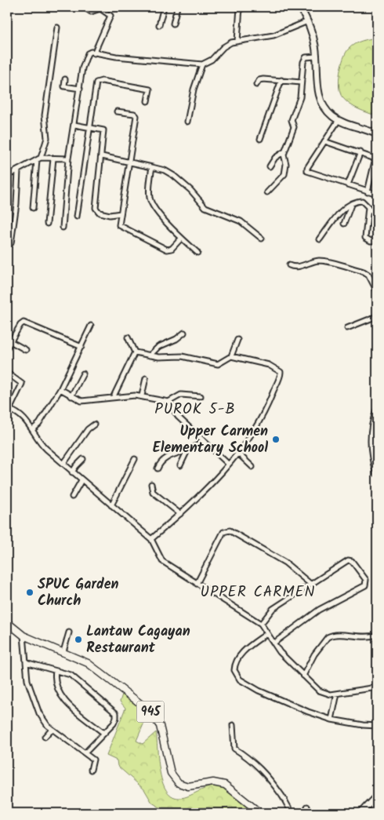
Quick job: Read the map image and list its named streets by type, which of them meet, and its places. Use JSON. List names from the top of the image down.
{
  "streets": {
    "main road": ["945"]
  },
  "districts": ["PUROK 5-B", "UPPER CARMEN"],
  "places": ["Upper Carmen Elementary School", "SPUC Garden Church", "Lantaw Cagayan Restaurant"]
}
